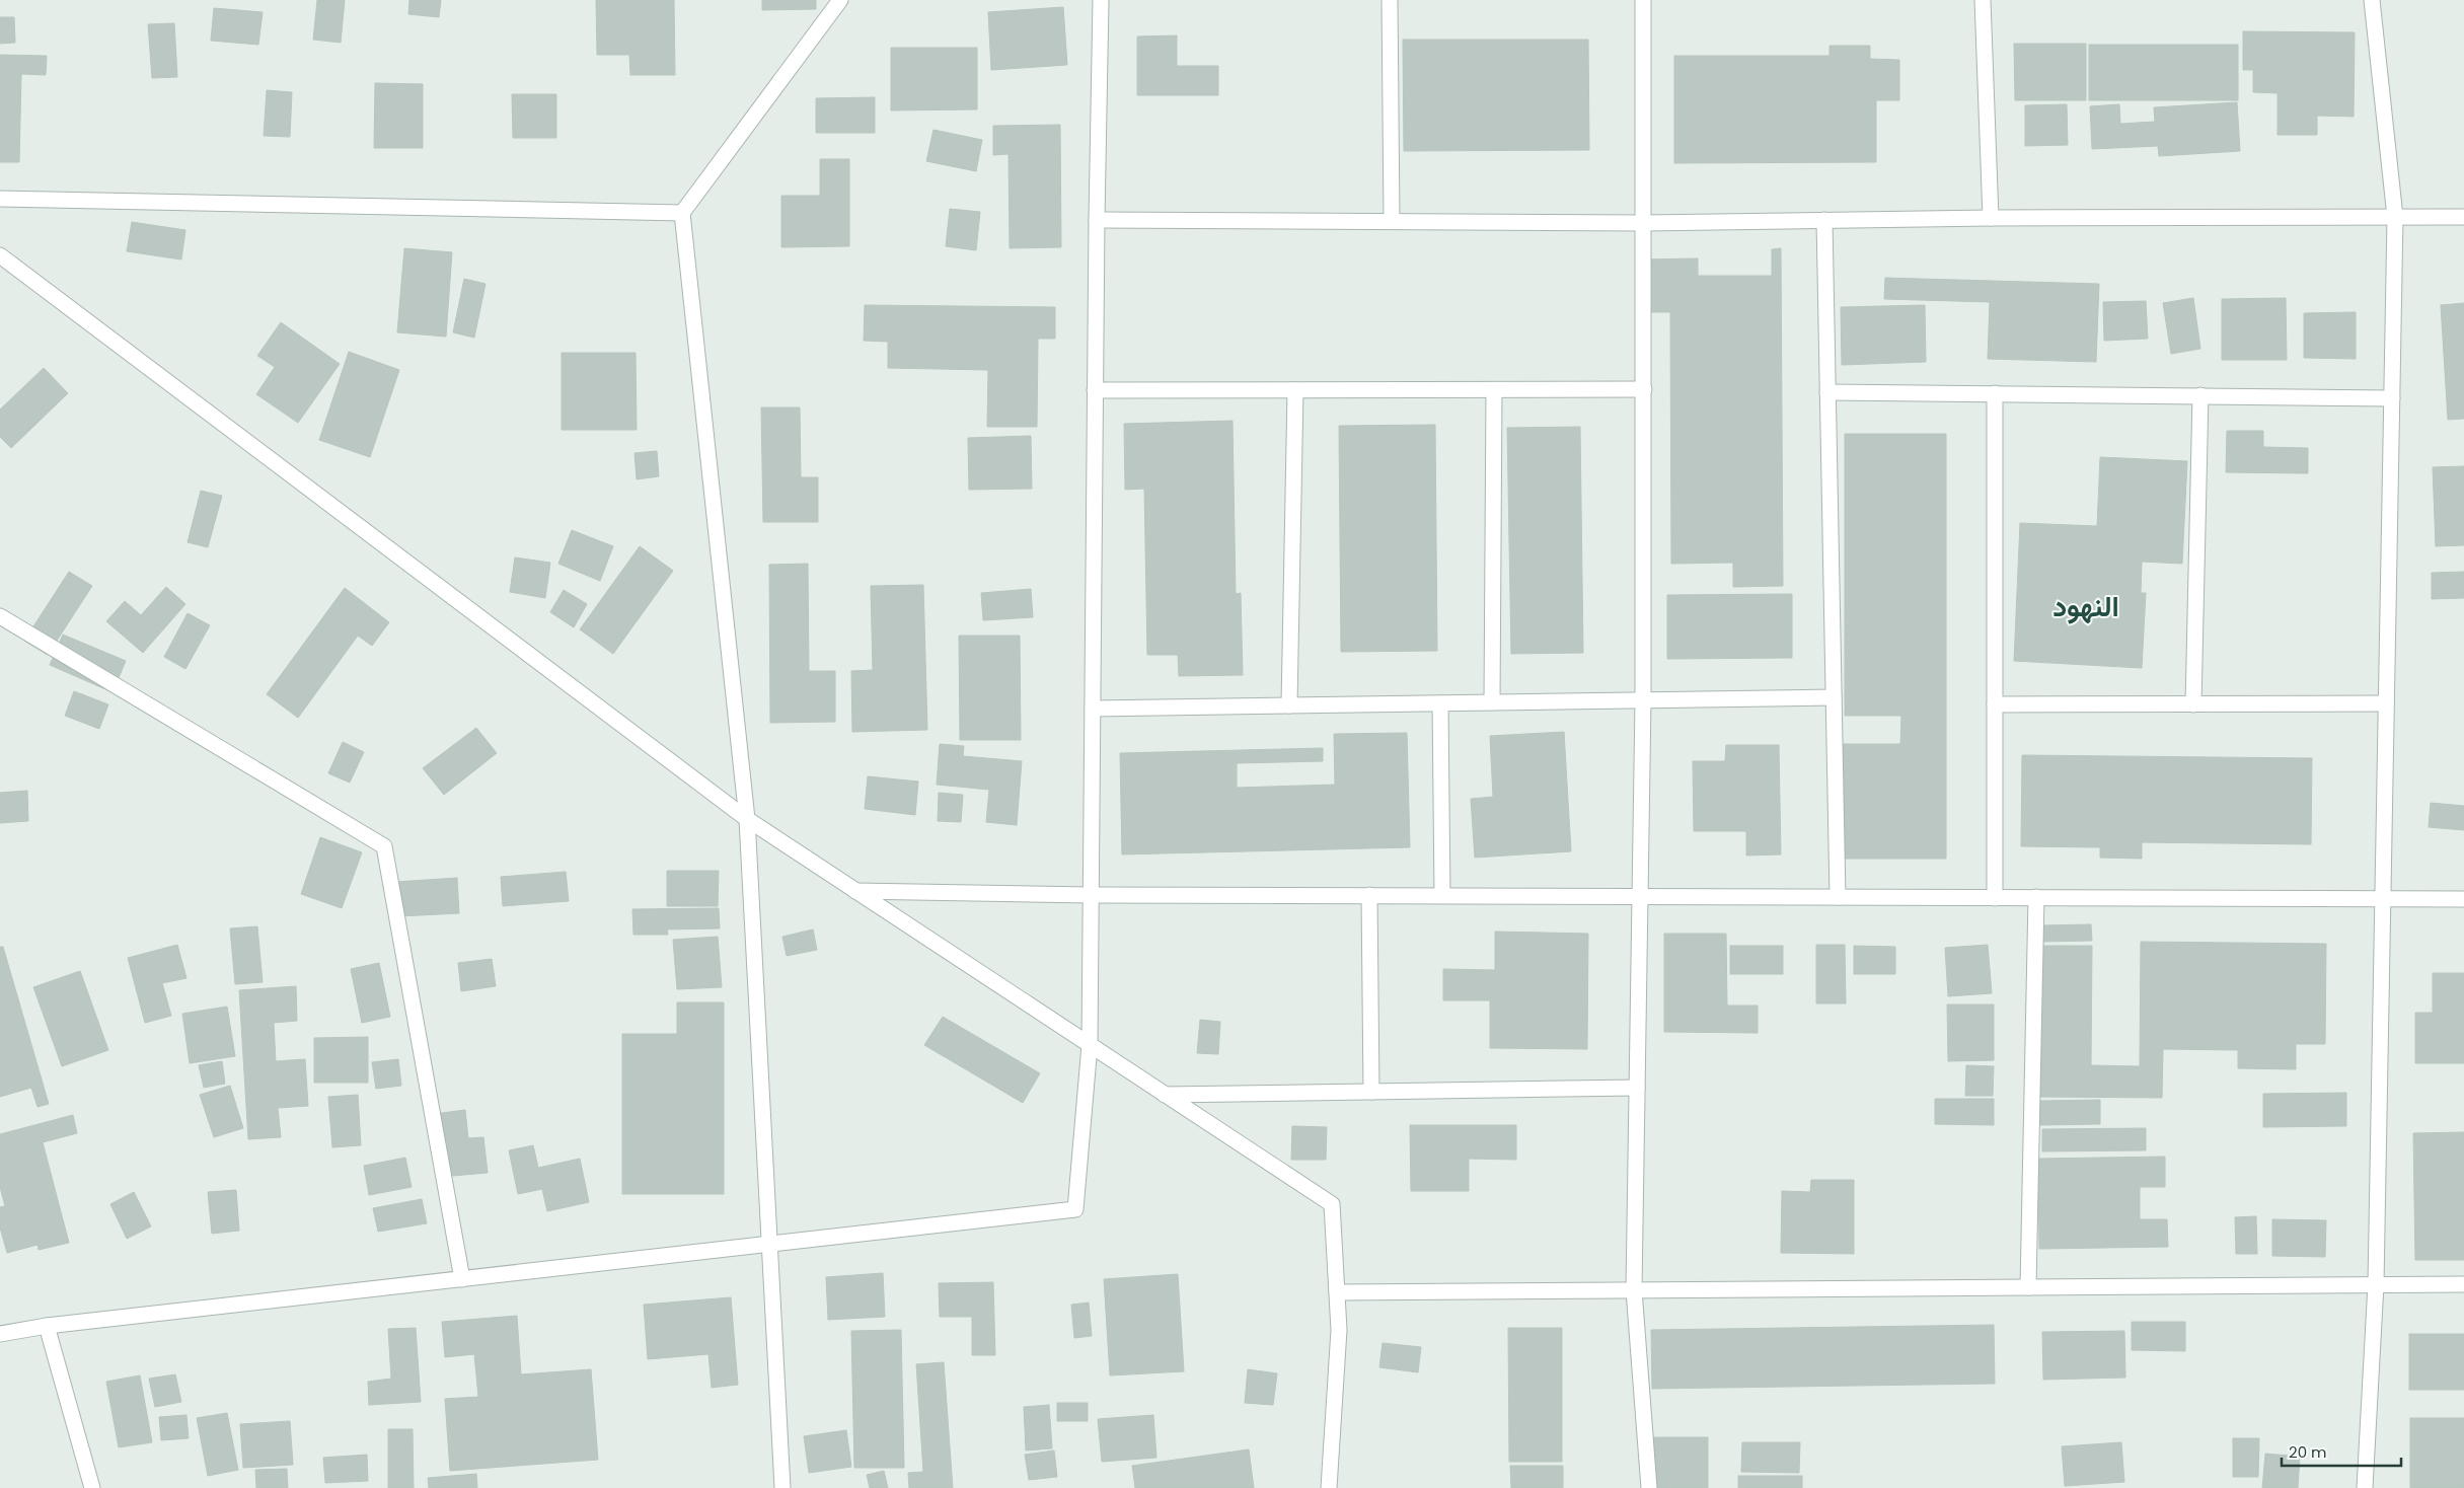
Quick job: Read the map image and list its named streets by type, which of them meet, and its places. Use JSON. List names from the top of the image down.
{
  "districts": ["النهود"],
  "scale_bar": "20 m"
}
